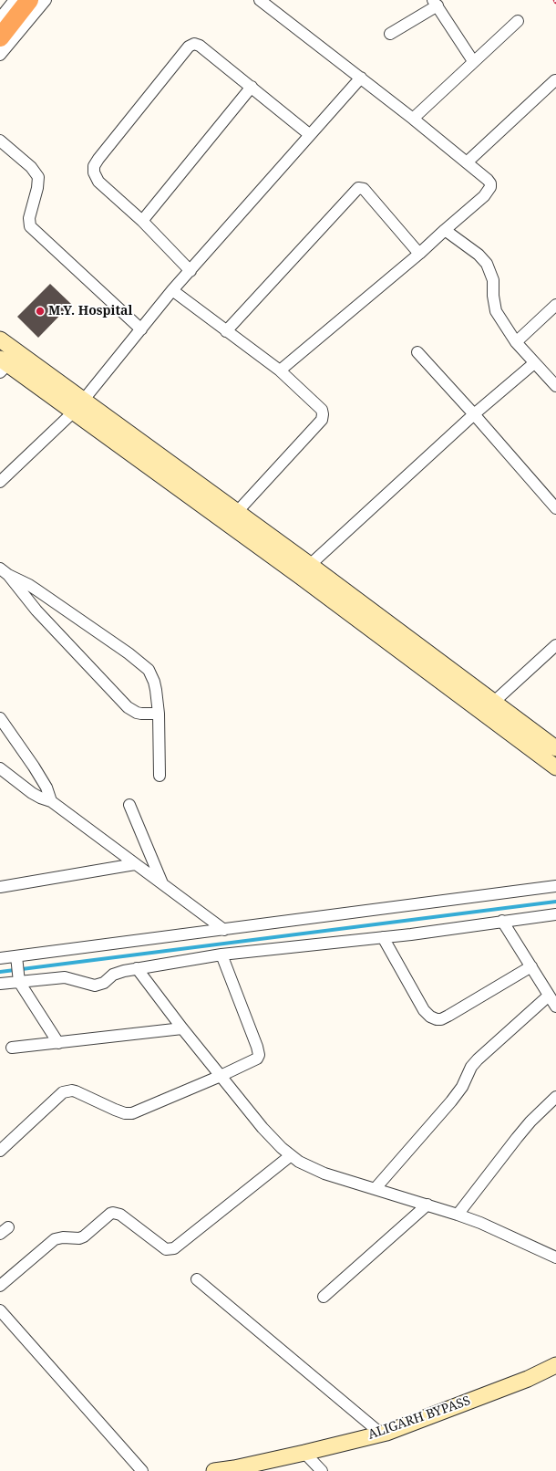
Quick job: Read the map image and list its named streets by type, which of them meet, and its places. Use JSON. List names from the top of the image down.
{
  "streets": {
    "main road": ["ALIGARH BYPASS"]
  },
  "places": ["M.Y. Hospital"]
}
